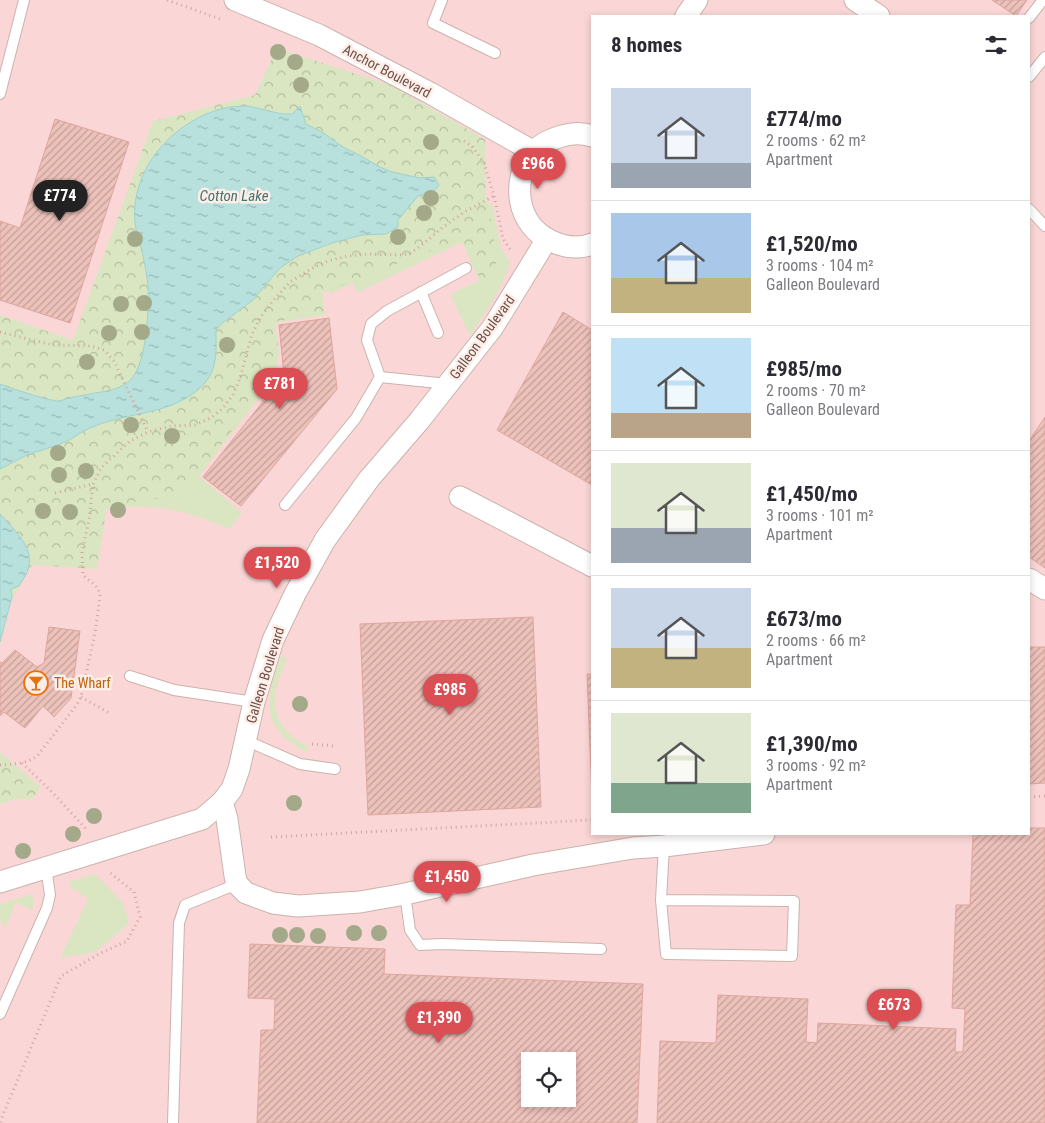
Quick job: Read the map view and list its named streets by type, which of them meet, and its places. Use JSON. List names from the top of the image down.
{
  "streets": {
    "street": ["Anchor Boulevard", "Galleon Boulevard"]
  },
  "water": ["Cotton Lake"],
  "places": {
    "bar": ["The Wharf"]
  },
  "page": {
    "heading": "8 homes",
    "list": [
      {
        "name": "£774/mo",
        "note": "2 rooms · 62 m² · Apartment"
      },
      {
        "name": "£1,520/mo",
        "note": "3 rooms · 104 m² · Galleon Boulevard"
      },
      {
        "name": "£985/mo",
        "note": "2 rooms · 70 m² · Galleon Boulevard"
      },
      {
        "name": "£1,450/mo",
        "note": "3 rooms · 101 m² · Apartment"
      },
      {
        "name": "£673/mo",
        "note": "2 rooms · 66 m² · Apartment"
      },
      {
        "name": "£1,390/mo",
        "note": "3 rooms · 92 m² · Apartment"
      }
    ],
    "price": [
      "£966",
      "£774",
      "£781",
      "£1,520",
      "£985",
      "£1,450",
      "£673",
      "£1,390"
    ]
  }
}
